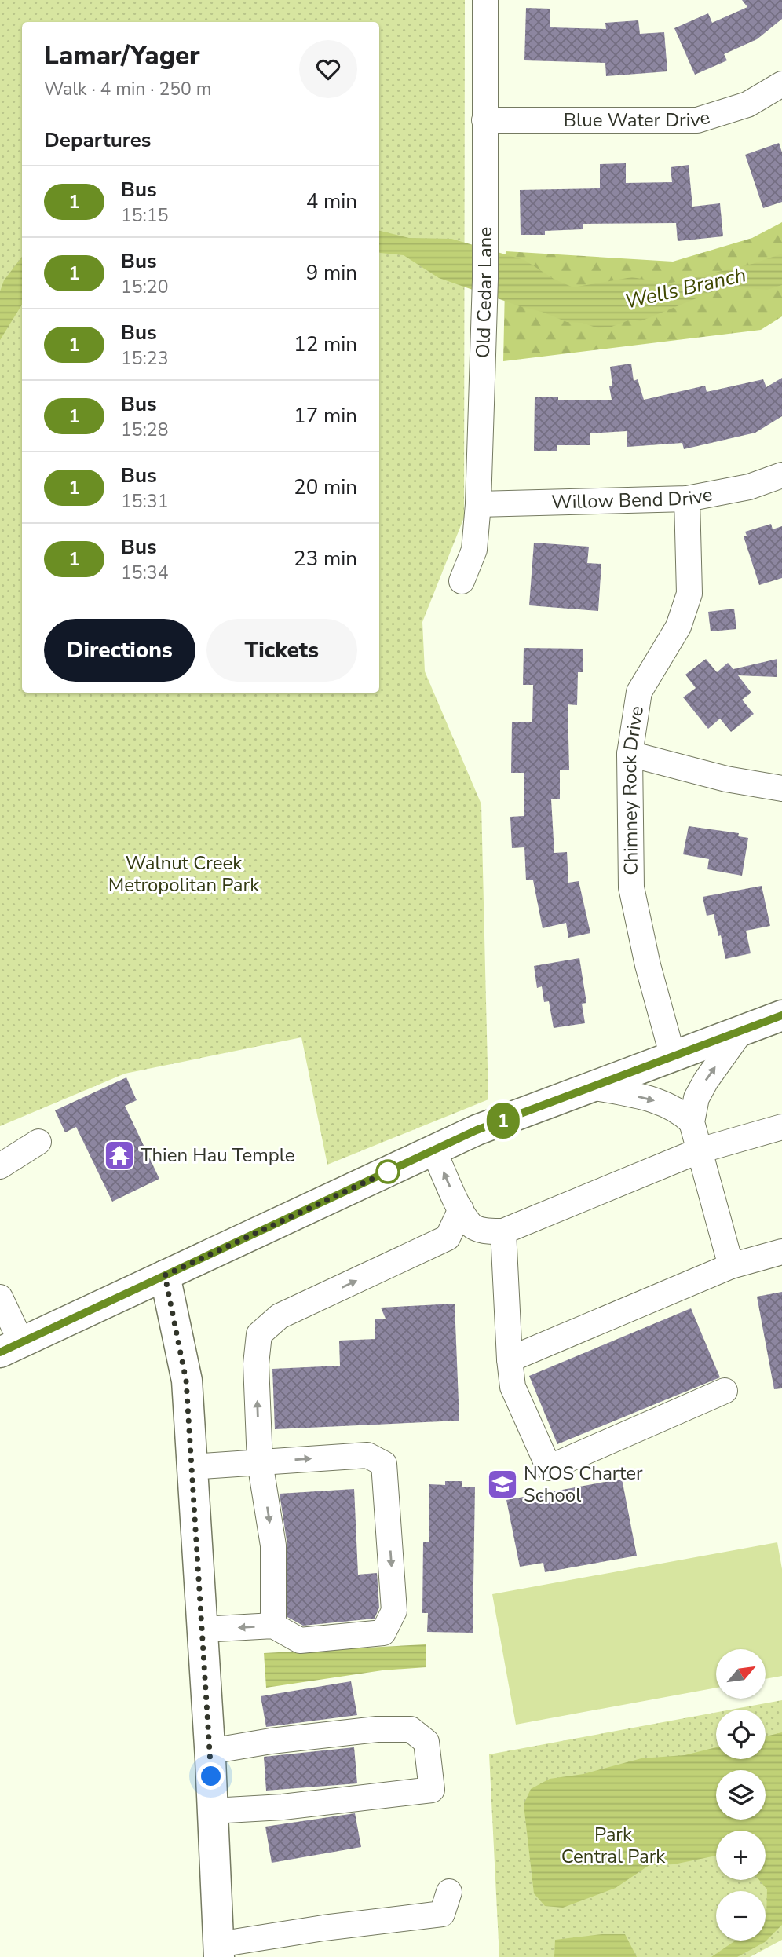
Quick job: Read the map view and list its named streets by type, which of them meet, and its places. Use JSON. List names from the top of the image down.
{
  "streets": {
    "street": [
      "Blue Water Drive",
      "Old Cedar Lane",
      "Willow Bend Drive",
      "Chimney Rock Drive"
    ]
  },
  "crossings": [
    ["Blue Water Drive", "Old Cedar Lane"],
    ["Old Cedar Lane", "Willow Bend Drive"],
    ["Willow Bend Drive", "Chimney Rock Drive"]
  ],
  "water": ["Wells Branch"],
  "parks": ["Walnut Creek Metropolitan Park", "Park Central Park"],
  "places": {
    "temple": ["Thien Hau Temple"],
    "school or university": ["NYOS Charter School"]
  },
  "lines": ["bus line 1"],
  "north": "top right",
  "page": {
    "on_map": "1",
    "heading": [
      ["Lamar/Yager", "Walk · 4 min · 250 m"],
      "Departures"
    ],
    "list": [
      {
        "mark": "1",
        "name": "Bus",
        "note": "15:15",
        "value": "4 min"
      },
      {
        "mark": "1",
        "name": "Bus",
        "note": "15:20",
        "value": "9 min"
      },
      {
        "mark": "1",
        "name": "Bus",
        "note": "15:23",
        "value": "12 min"
      },
      {
        "mark": "1",
        "name": "Bus",
        "note": "15:28",
        "value": "17 min"
      },
      {
        "mark": "1",
        "name": "Bus",
        "note": "15:31",
        "value": "20 min"
      },
      {
        "mark": "1",
        "name": "Bus",
        "note": "15:34",
        "value": "23 min"
      }
    ],
    "buttons": ["Directions", "Tickets"],
    "map_buttons": ["+", "−"]
  }
}
